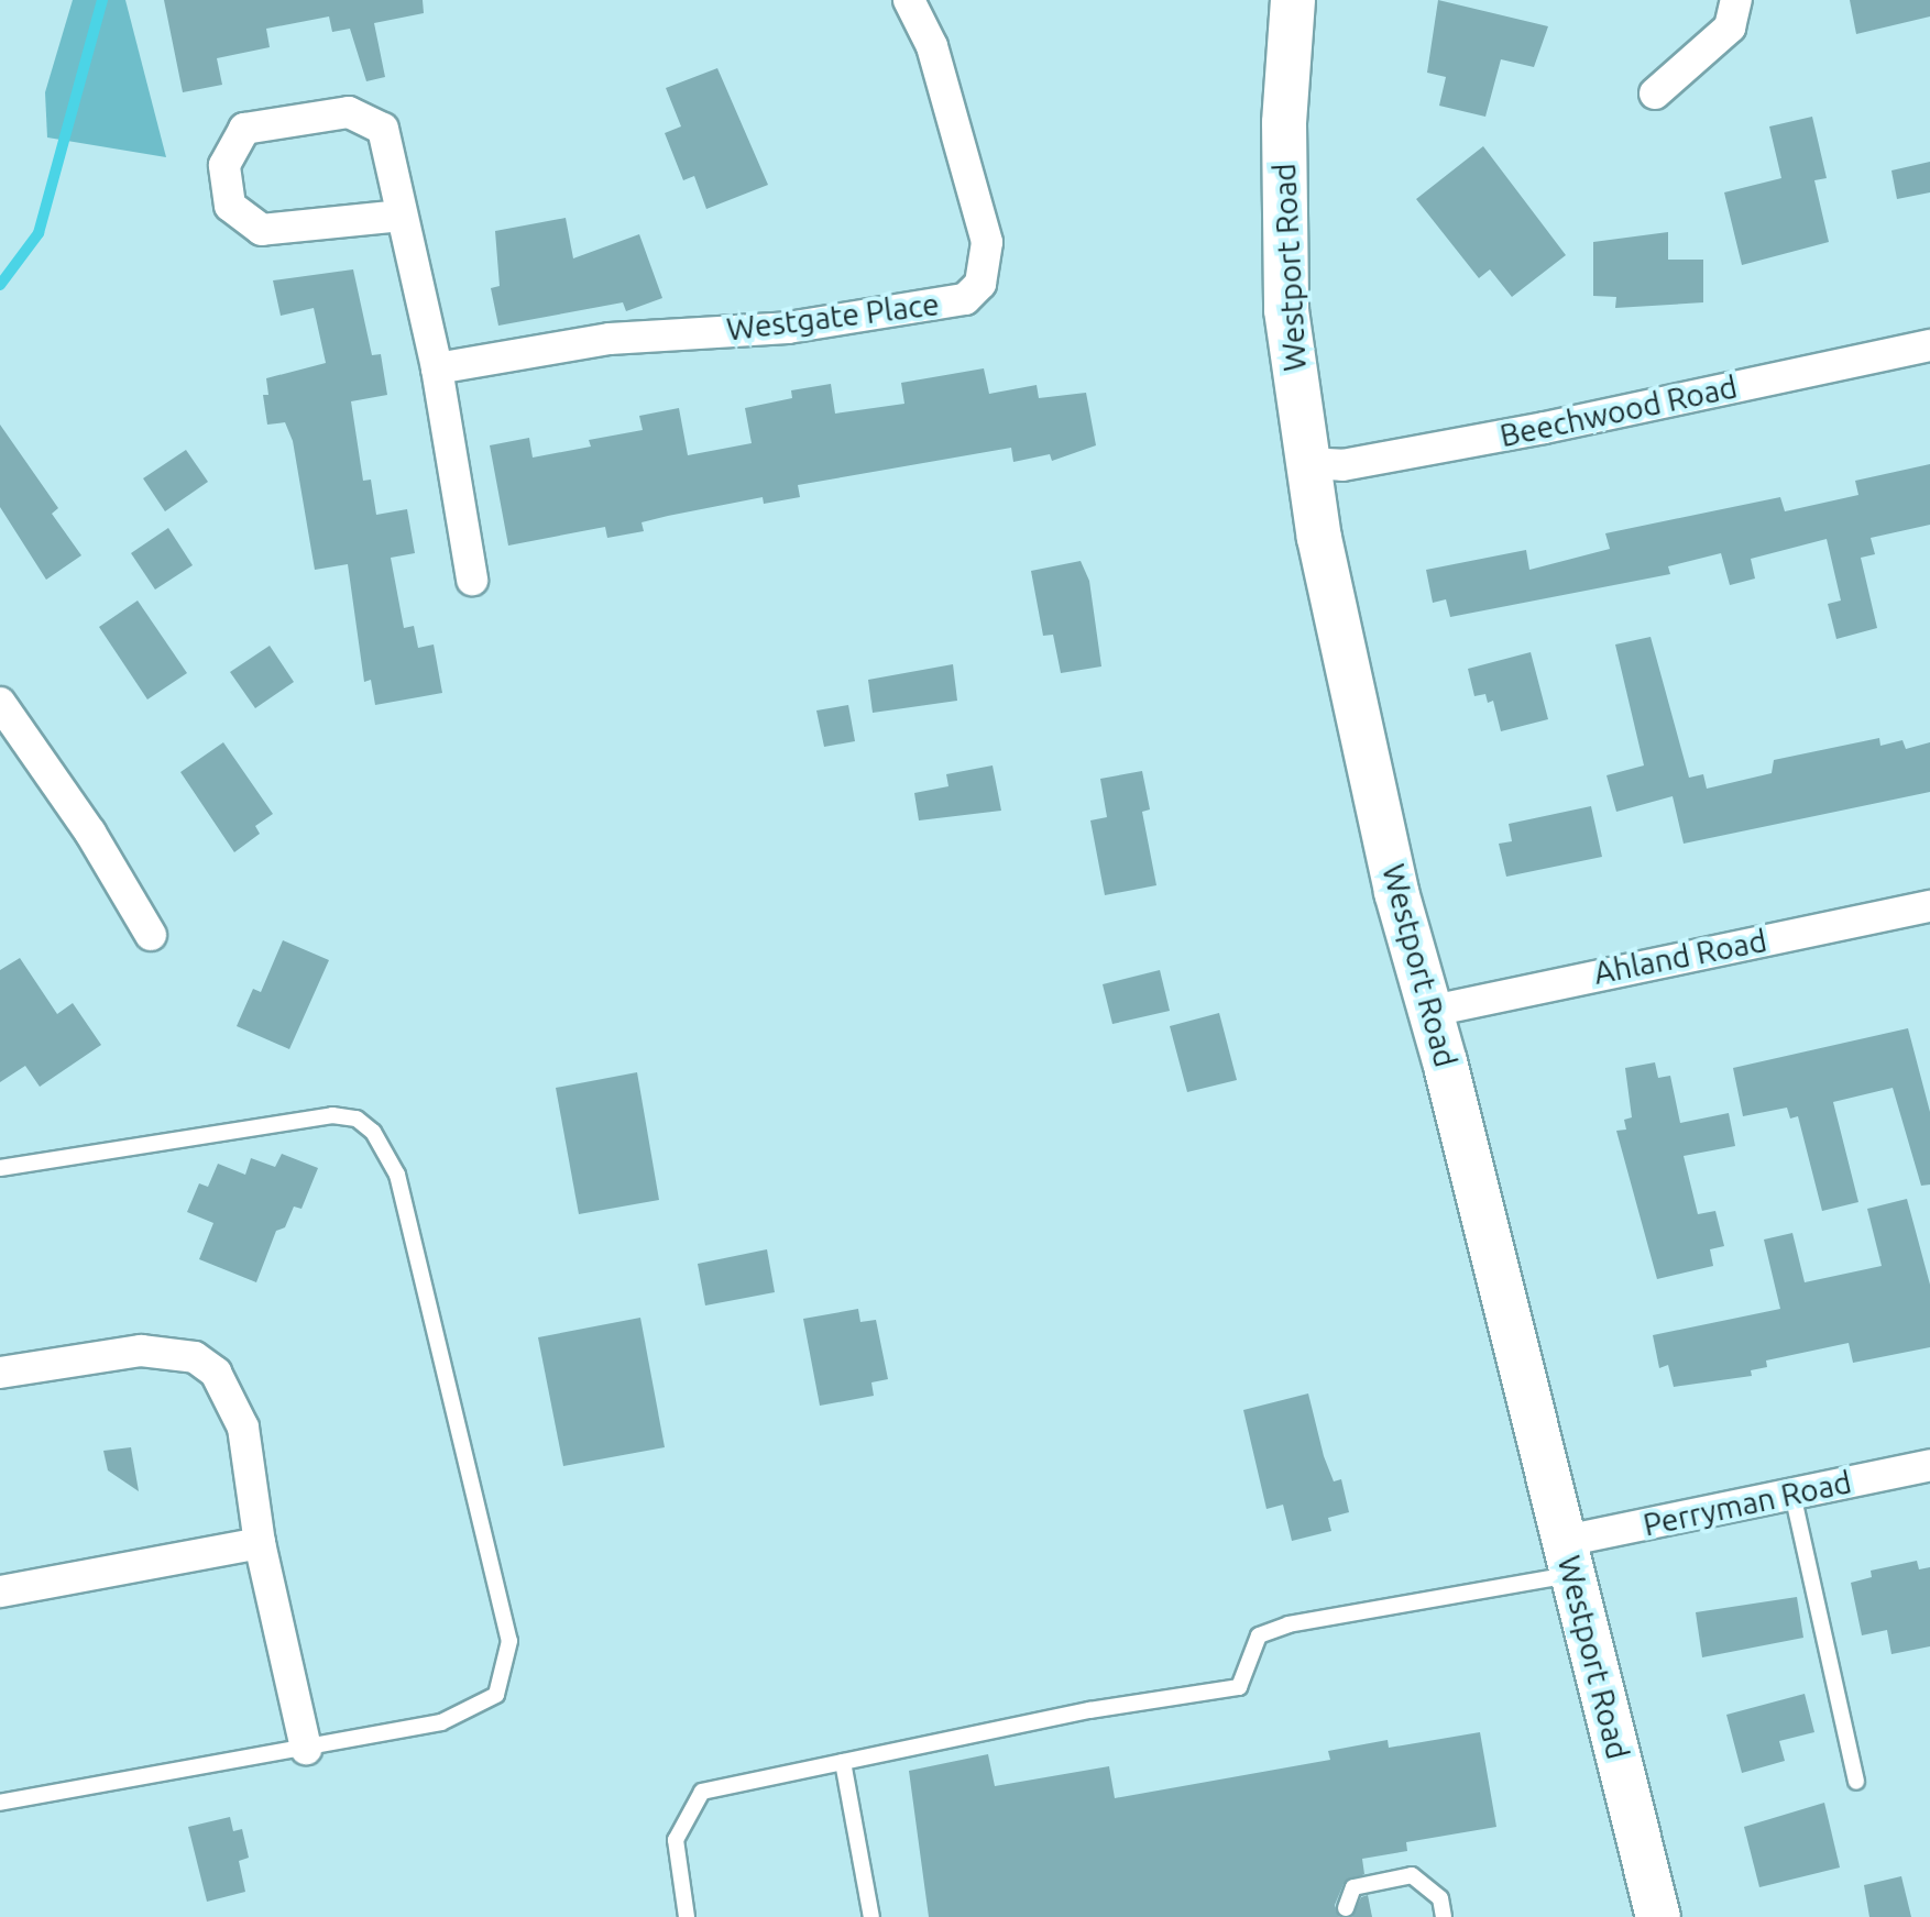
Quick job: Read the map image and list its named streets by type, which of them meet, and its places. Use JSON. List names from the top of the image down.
{
  "streets": {
    "main road": ["Westport Road"],
    "street": [
      "Westgate Place",
      "Beechwood Road",
      "Ahland Road",
      "Perryman Road"
    ]
  },
  "crossings": [
    ["Westport Road", "Beechwood Road"],
    ["Westport Road", "Ahland Road"],
    ["Westport Road", "Perryman Road"]
  ]
}
